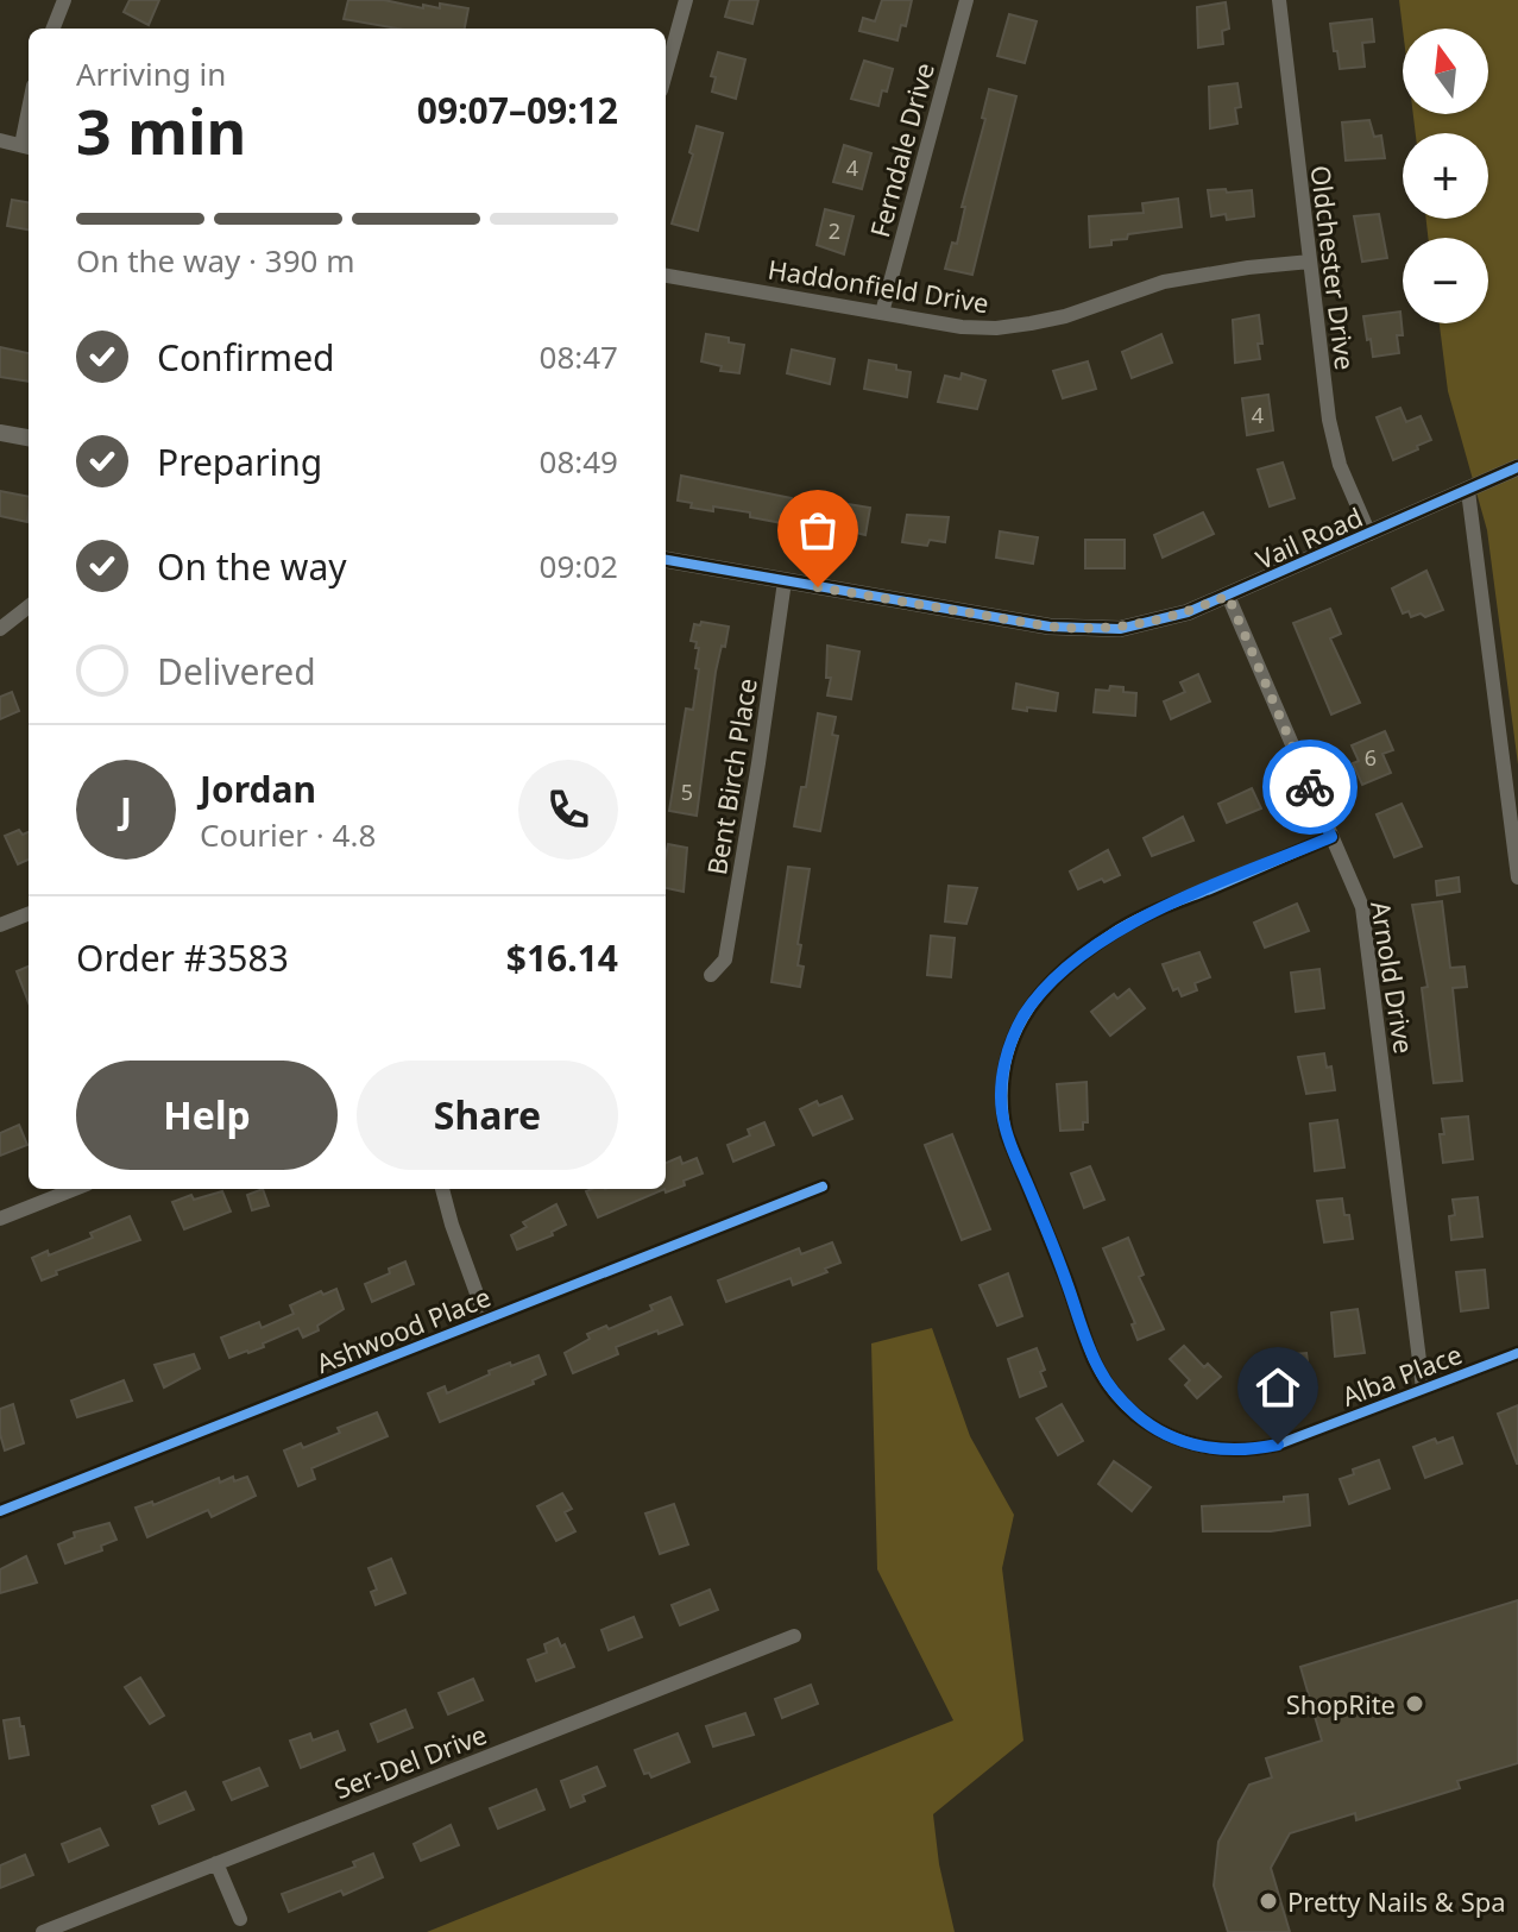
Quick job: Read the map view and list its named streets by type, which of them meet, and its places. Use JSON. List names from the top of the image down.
{
  "streets": {
    "street": [
      "Ferndale Drive",
      "Oldchester Drive",
      "Haddonfield Drive",
      "Vail Road",
      "Bent Birch Place",
      "Arnold Drive",
      "Ashwood Place",
      "Alba Place",
      "Ser-Del Drive"
    ]
  },
  "crossings": [
    ["Ferndale Drive", "Haddonfield Drive"],
    ["Oldchester Drive", "Haddonfield Drive"],
    ["Oldchester Drive", "Vail Road"],
    ["Vail Road", "Bent Birch Place"],
    ["Vail Road", "Arnold Drive"],
    ["Arnold Drive", "Alba Place"]
  ],
  "places": ["ShopRite", "Pretty Nails & Spa"],
  "house_numbers": [
    "4",
    "2",
    "4",
    "6",
    "5"
  ],
  "north": "top",
  "page": {
    "map_buttons": ["+", "−"],
    "heading": ["3 min", "Arriving in", "09:07–09:12"],
    "panel": [
      "Jordan",
      "Courier · 4.8",
      "Order #3583",
      "$16.14"
    ],
    "bar": "On the way · 390 m",
    "list": [
      ["Confirmed", "08:47"],
      ["Preparing", "08:49"],
      ["On the way", "09:02"],
      "Delivered"
    ],
    "round": "J",
    "buttons": ["Help", "Share"]
  }
}
